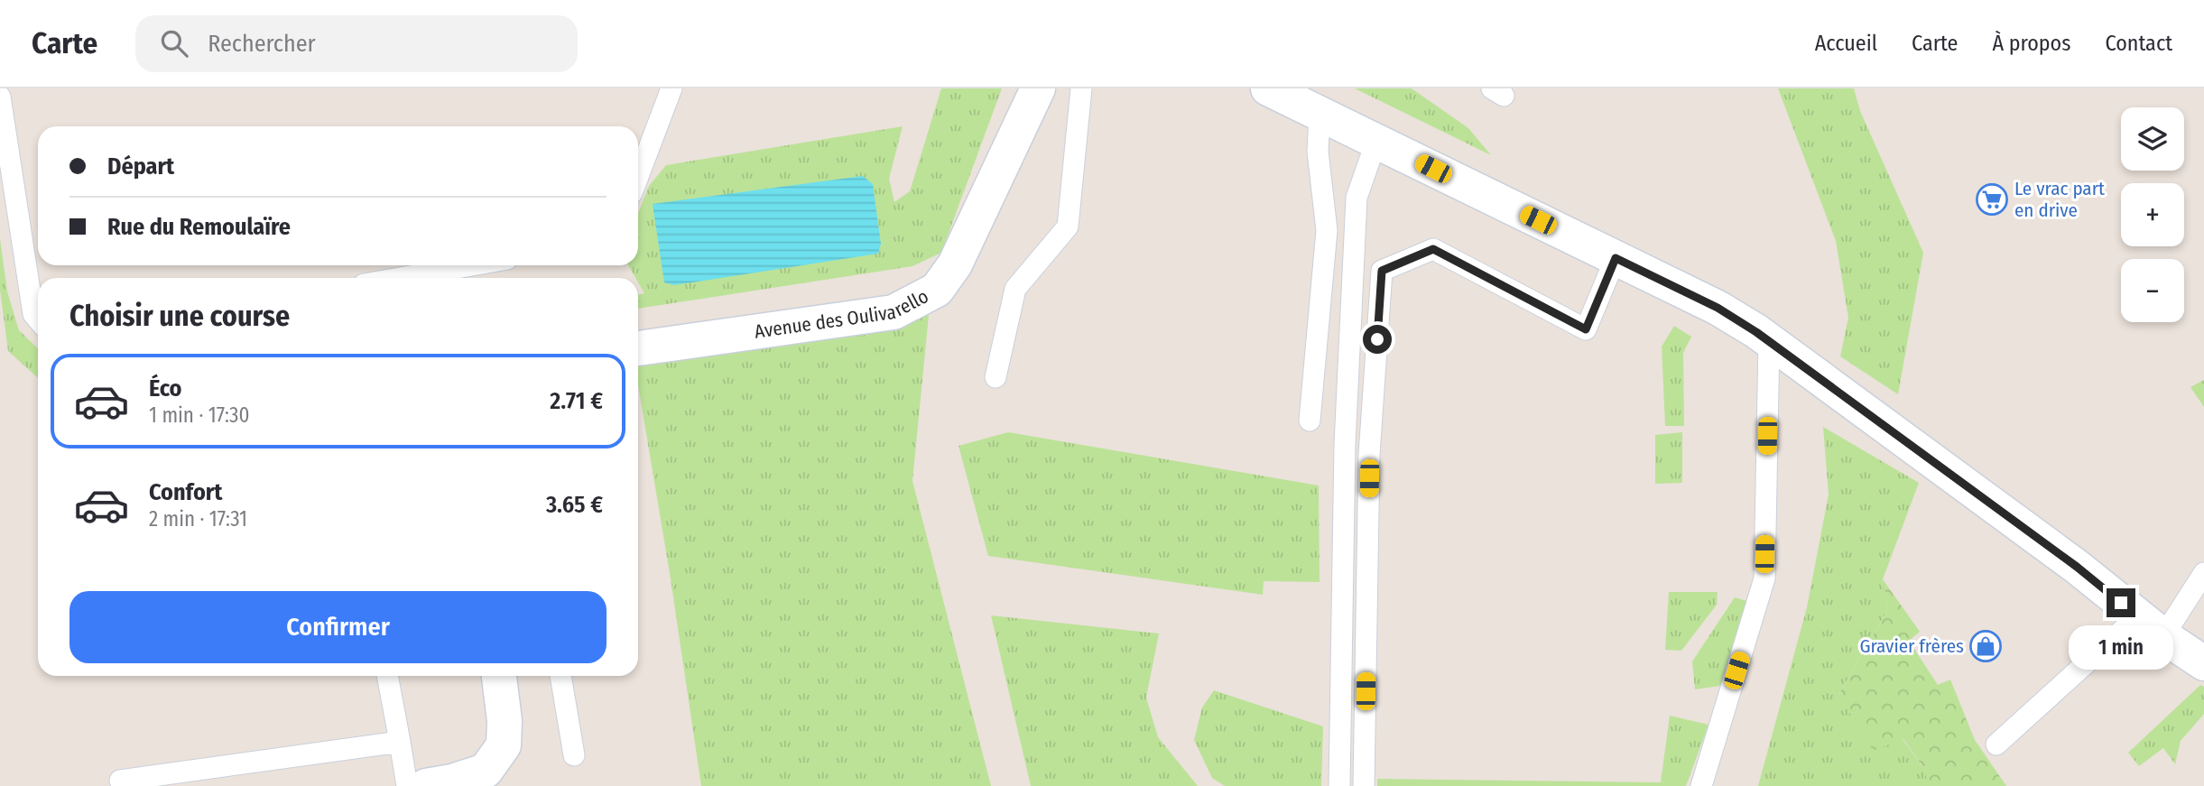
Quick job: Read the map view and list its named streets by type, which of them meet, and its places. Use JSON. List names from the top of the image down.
{
  "streets": {
    "street": ["Avenue des Oulivarello"]
  },
  "places": {
    "supermarket": ["Le vrac part en drive"],
    "shop": ["Gravier frères"]
  },
  "page": {
    "header": "Carte",
    "search": "Rechercher",
    "nav": [
      "Accueil",
      "Carte",
      "À propos",
      "Contact"
    ],
    "map_buttons": ["+", "−"],
    "banner": ["Départ", "Rue du Remoulaïre"],
    "heading": "Choisir une course",
    "list": [
      {
        "name": "Éco",
        "note": "1 min · 17:30",
        "value": "2.71 €"
      },
      {
        "name": "Confort",
        "note": "2 min · 17:31",
        "value": "3.65 €"
      }
    ],
    "buttons": "Confirmer",
    "bubble": "1 min"
  }
}
